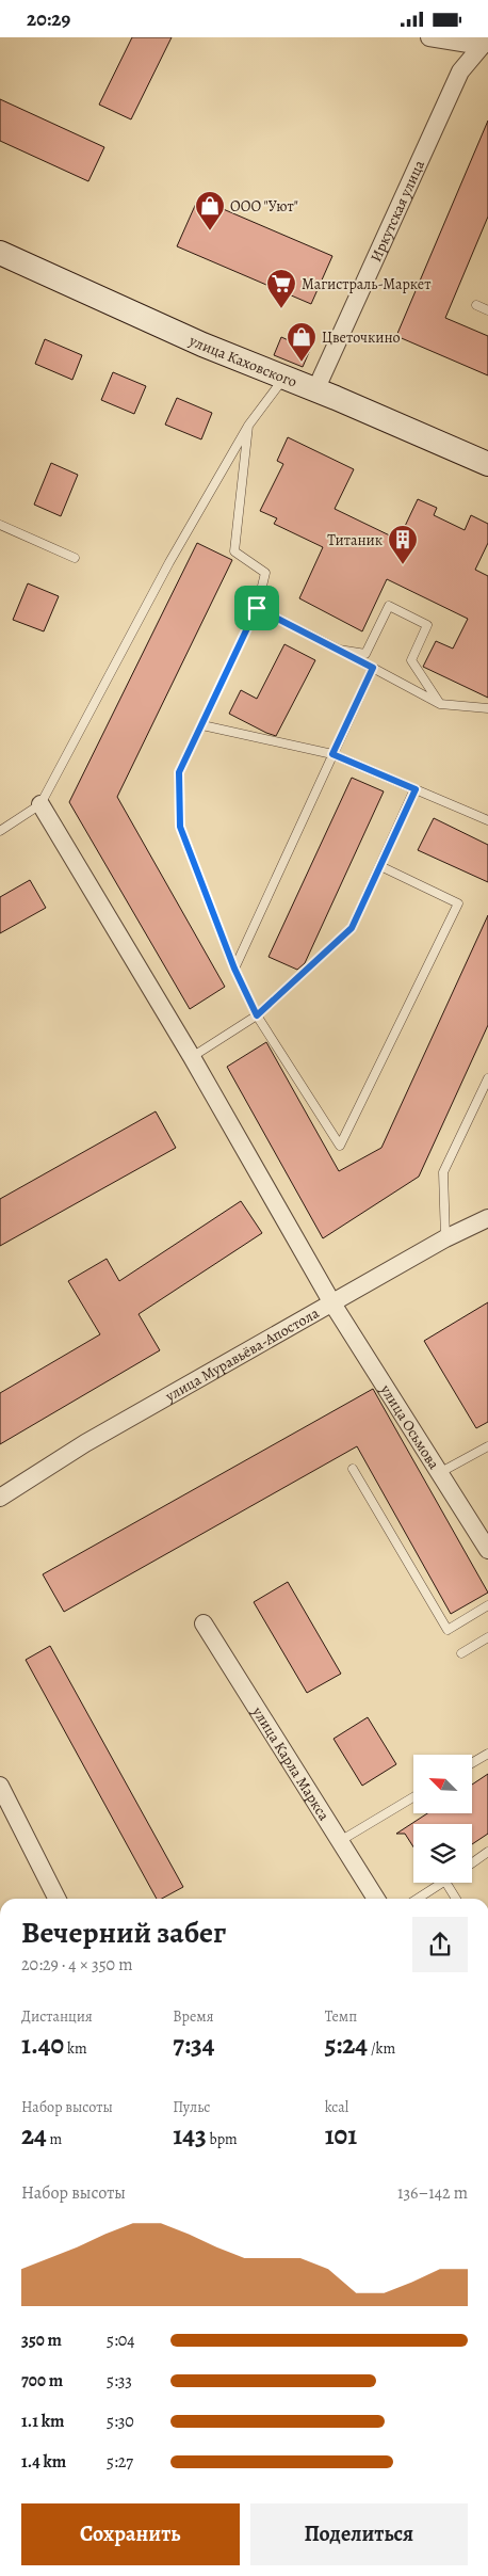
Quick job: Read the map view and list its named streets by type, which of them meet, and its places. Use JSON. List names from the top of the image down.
{
  "streets": {
    "main road": ["улица Каховского"],
    "street": [
      "Иркутская улица",
      "улица Муравьёва-Апостола",
      "улица Осьмова",
      "улица Карла Маркса"
    ]
  },
  "crossings": [
    ["Иркутская улица", "улица Каховского"],
    ["улица Муравьёва-Апостола", "улица Осьмова"]
  ],
  "places": {
    "shop": ["ООО \"Уют\"", "Цветочкино"],
    "supermarket": ["Магистраль-Маркет"],
    "building": ["Титаник"]
  },
  "north": "top left",
  "page": {
    "status": "20:29",
    "heading": ["Вечерний забег", "20:29 · 4 × 350 m"],
    "stats": [
      ["Дистанция", "1.40 km"],
      ["Время", "7:34"],
      ["Темп", "5:24 /km"],
      ["Набор высоты", "24 m"],
      ["Пульс", "143 bpm"],
      ["kcal", "101"]
    ],
    "chart": ["Набор высоты", "136–142 m"],
    "list": [
      {
        "name": "350 m",
        "note": "5:04"
      },
      {
        "name": "700 m",
        "note": "5:33"
      },
      {
        "name": "1.1 km",
        "note": "5:30"
      },
      {
        "name": "1.4 km",
        "note": "5:27"
      }
    ],
    "buttons": ["Сохранить", "Поделиться"]
  }
}
